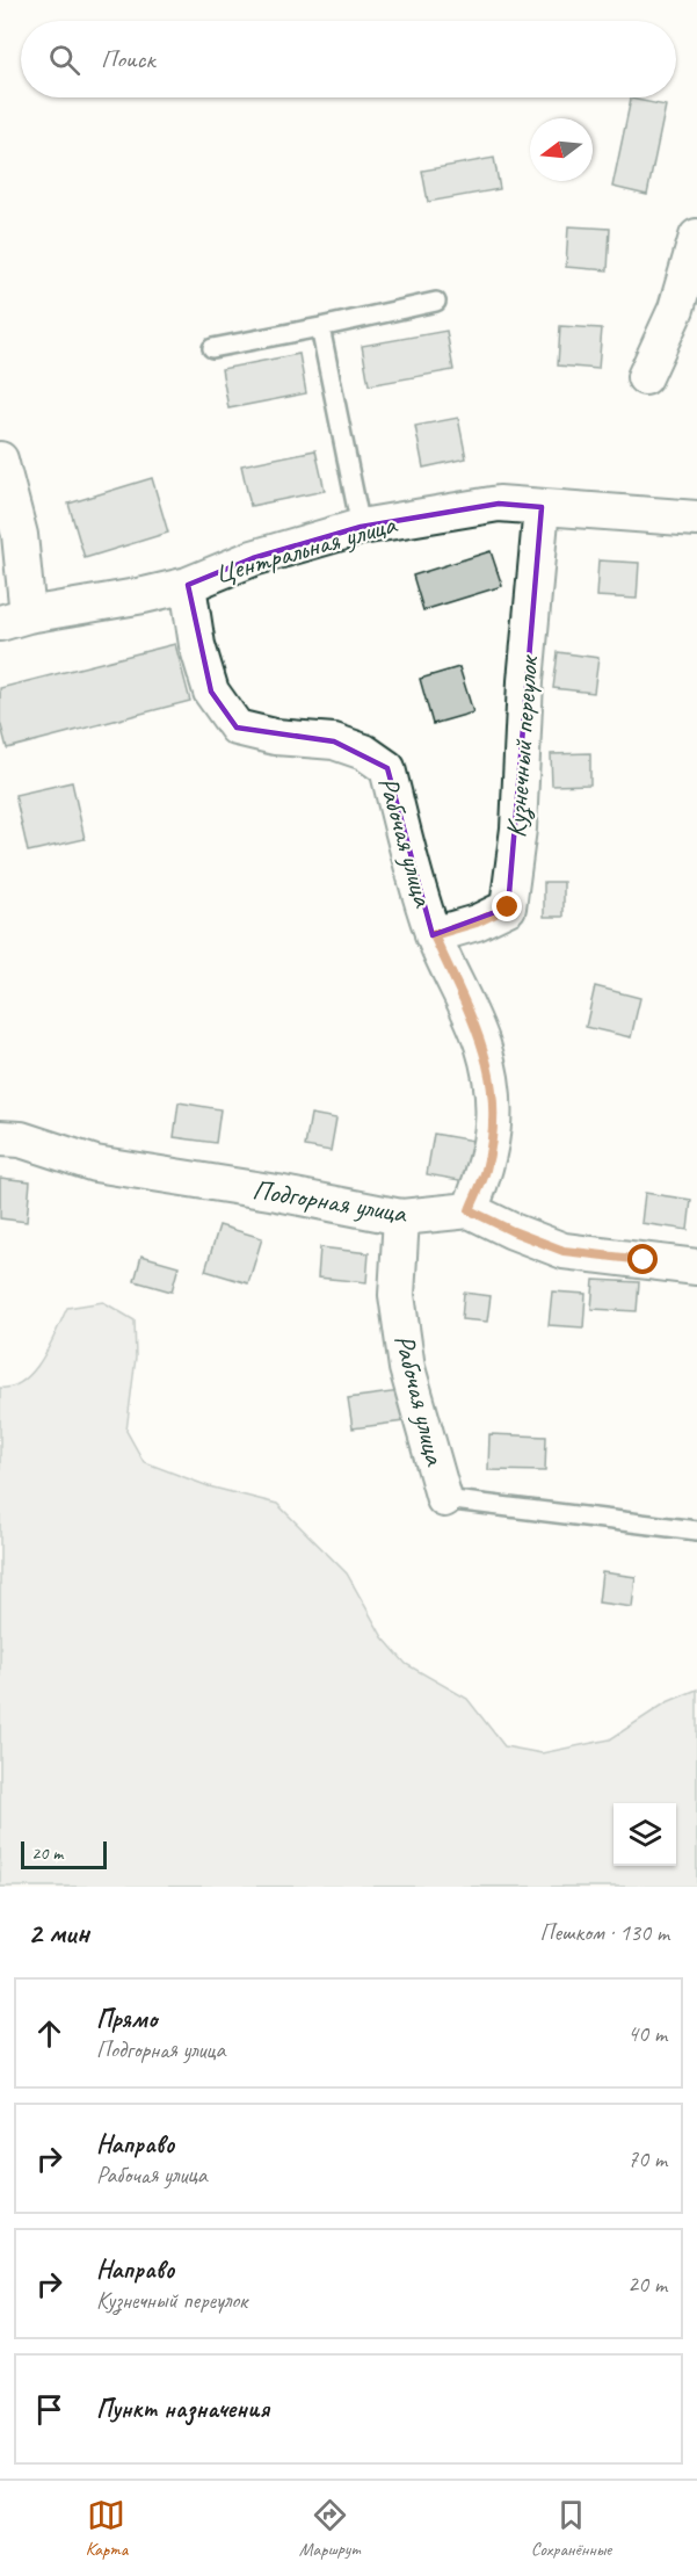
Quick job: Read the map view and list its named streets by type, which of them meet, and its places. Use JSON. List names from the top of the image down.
{
  "streets": {
    "street": [
      "Центральная улица",
      "Кузнечный переулок",
      "Рабочая улица",
      "Подгорная улица"
    ]
  },
  "crossings": [
    ["Центральная улица", "Кузнечный переулок"],
    ["Центральная улица", "Рабочая улица"],
    ["Кузнечный переулок", "Рабочая улица"],
    ["Рабочая улица", "Подгорная улица"]
  ],
  "scale_bar": "20 m",
  "north": "left",
  "page": {
    "search": "Поиск",
    "scale": "20 m",
    "heading": ["2 мин", "Пешком · 130 m"],
    "list": [
      ["Прямо", "Подгорная улица", "40 m"],
      ["Направо", "Рабочая улица", "70 m"],
      ["Направо", "Кузнечный переулок", "20 m"],
      "Пункт назначения"
    ],
    "nav": ["Карта", "Маршрут", "Сохранённые"]
  }
}
